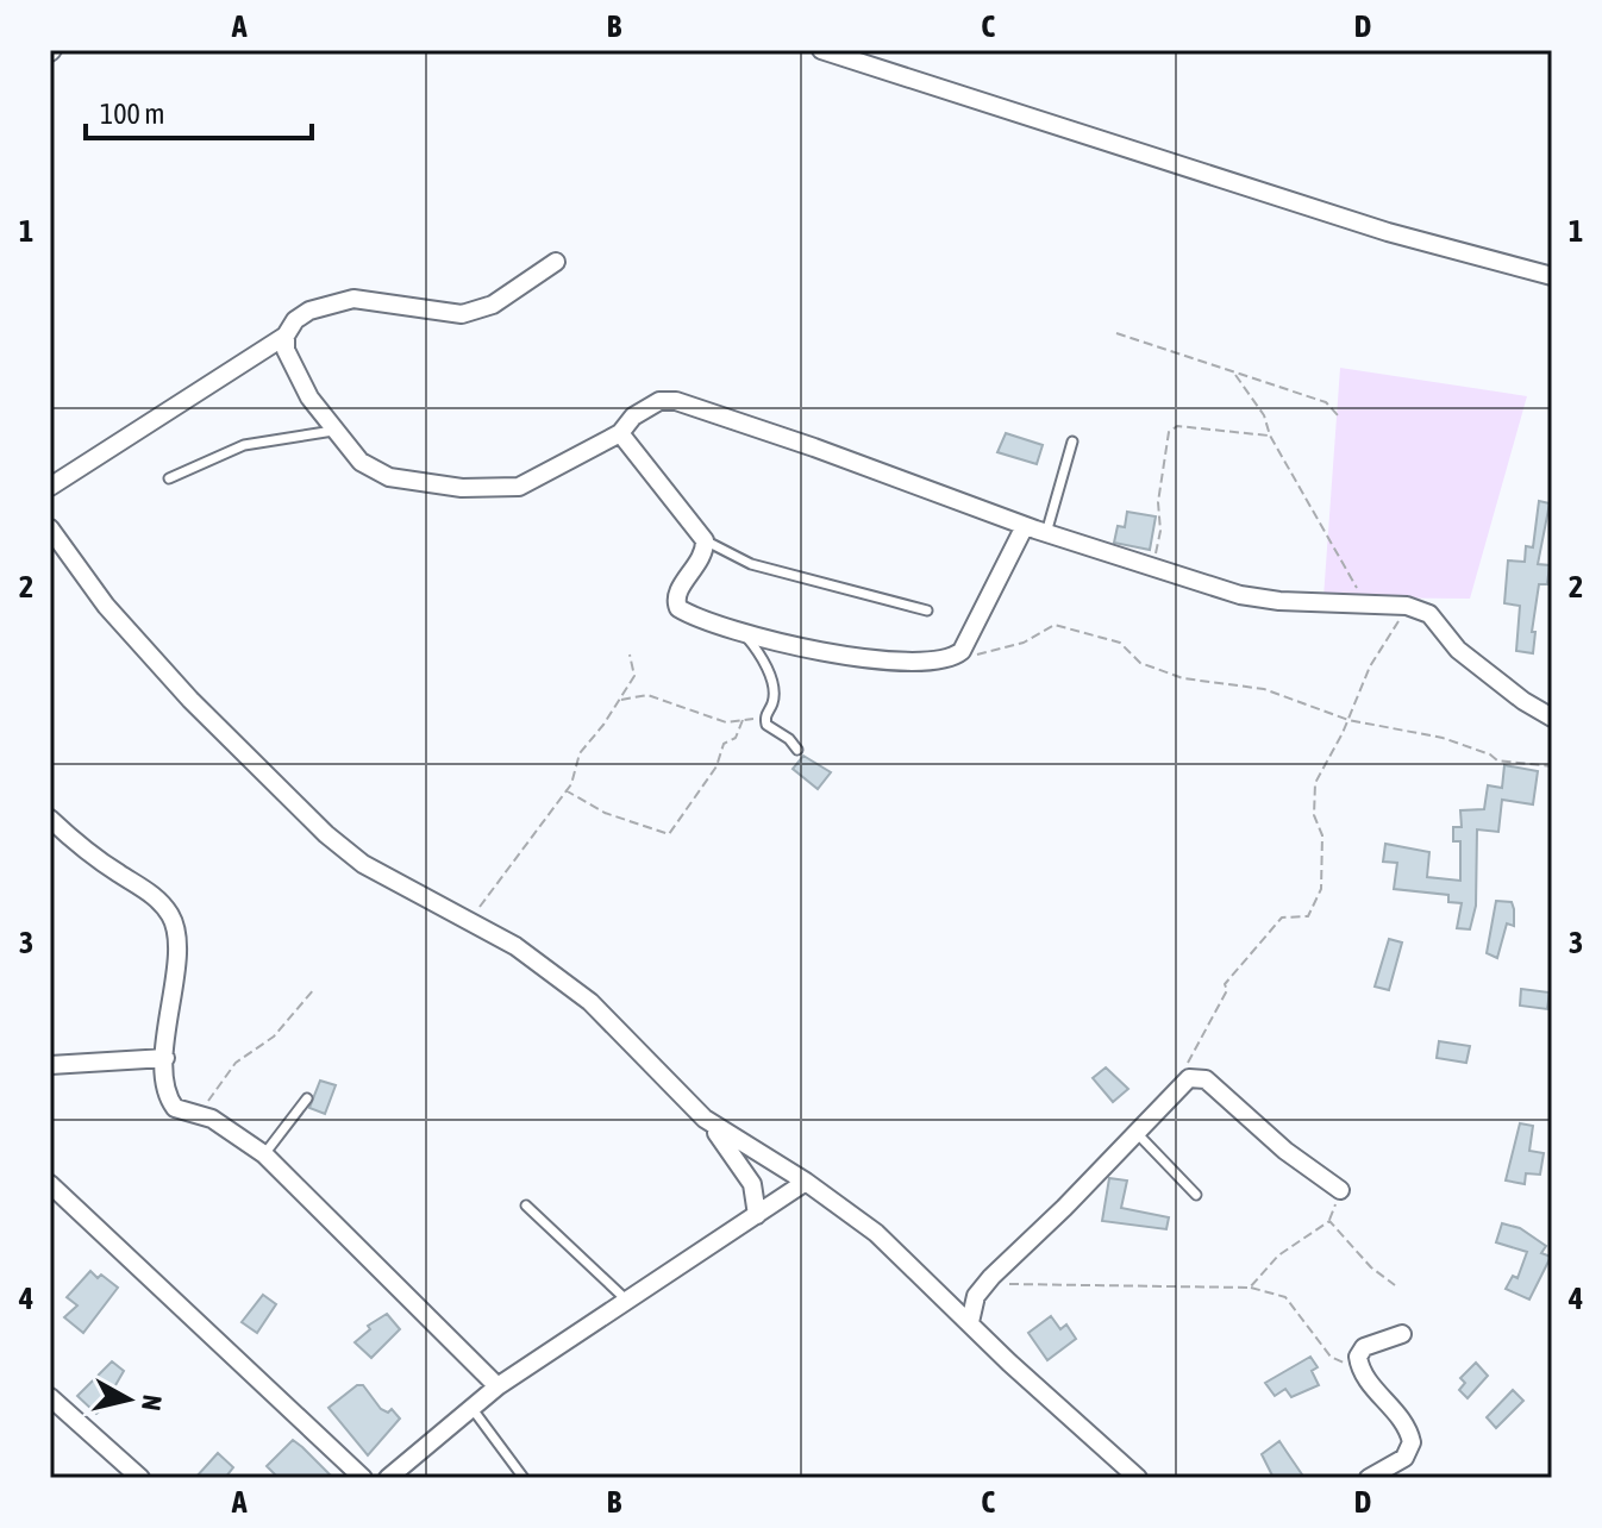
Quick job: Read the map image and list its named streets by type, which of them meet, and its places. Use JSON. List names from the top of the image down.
{
  "scale_bar": "100 m",
  "north": "right",
  "grid": {
    "columns": [
      "A",
      "B",
      "C",
      "D"
    ],
    "rows": [
      "1",
      "2",
      "3",
      "4"
    ]
  }
}
